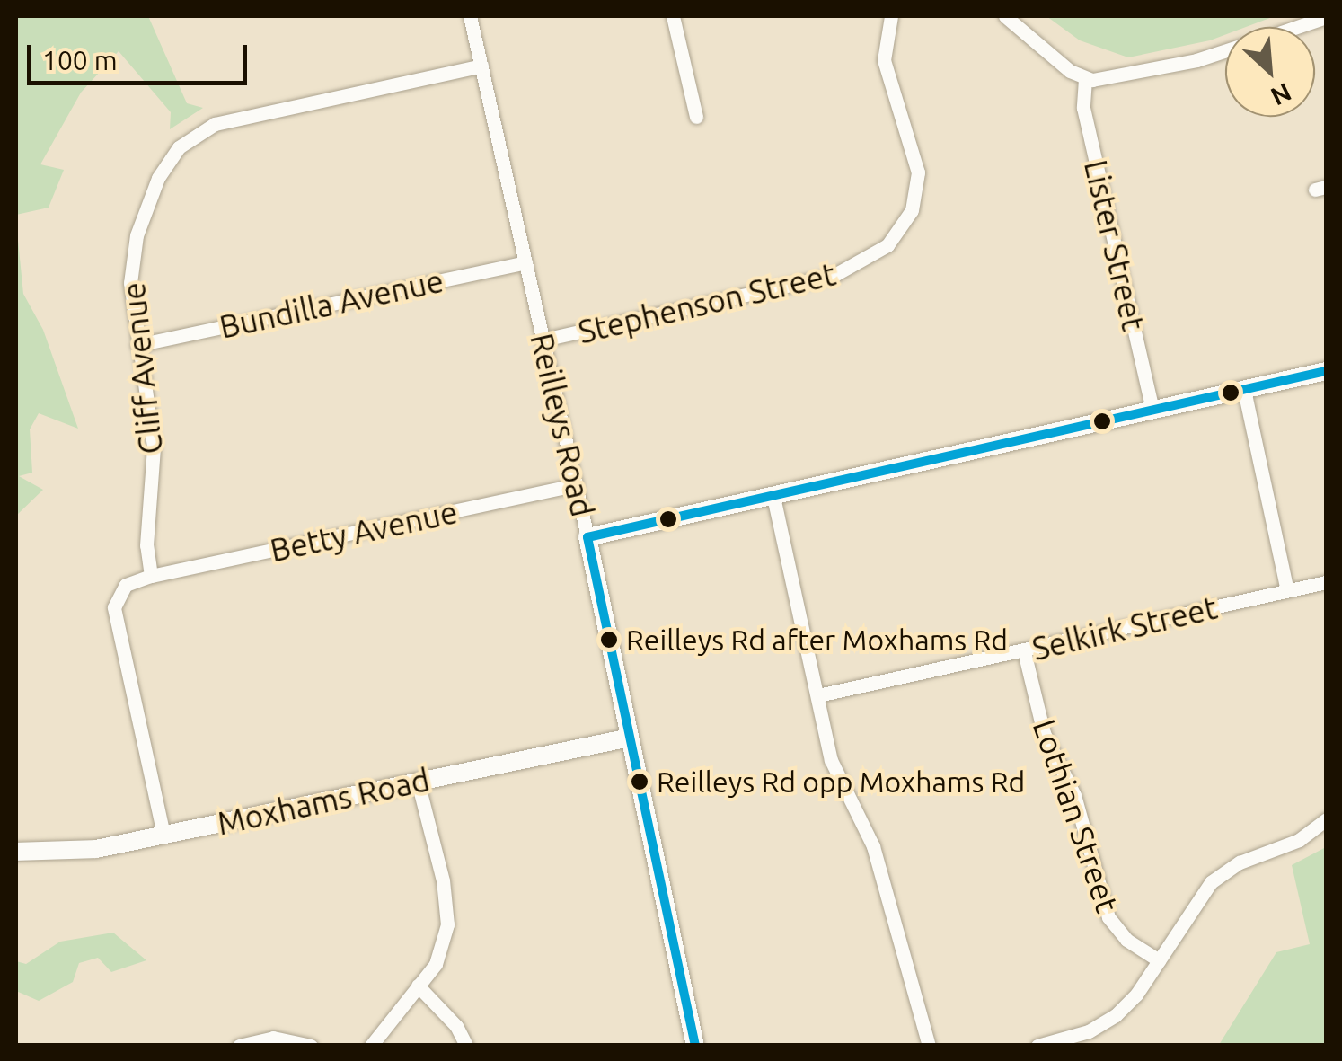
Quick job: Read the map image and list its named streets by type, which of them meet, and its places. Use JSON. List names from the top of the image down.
{
  "streets": {
    "street": [
      "Lister Street",
      "Stephenson Street",
      "Bundilla Avenue",
      "Cliff Avenue",
      "Reilleys Road",
      "Betty Avenue",
      "Selkirk Street",
      "Moxhams Road",
      "Lothian Street"
    ]
  },
  "crossings": [
    ["Stephenson Street", "Reilleys Road"],
    ["Bundilla Avenue", "Cliff Avenue"],
    ["Bundilla Avenue", "Reilleys Road"],
    ["Cliff Avenue", "Reilleys Road"],
    ["Cliff Avenue", "Betty Avenue"],
    ["Reilleys Road", "Betty Avenue"],
    ["Reilleys Road", "Moxhams Road"],
    ["Selkirk Street", "Lothian Street"]
  ],
  "places": ["Reilleys Rd after Moxhams Rd", "Reilleys Rd opp Moxhams Rd"],
  "scale_bar": "100 m",
  "north": "bottom right"
}
